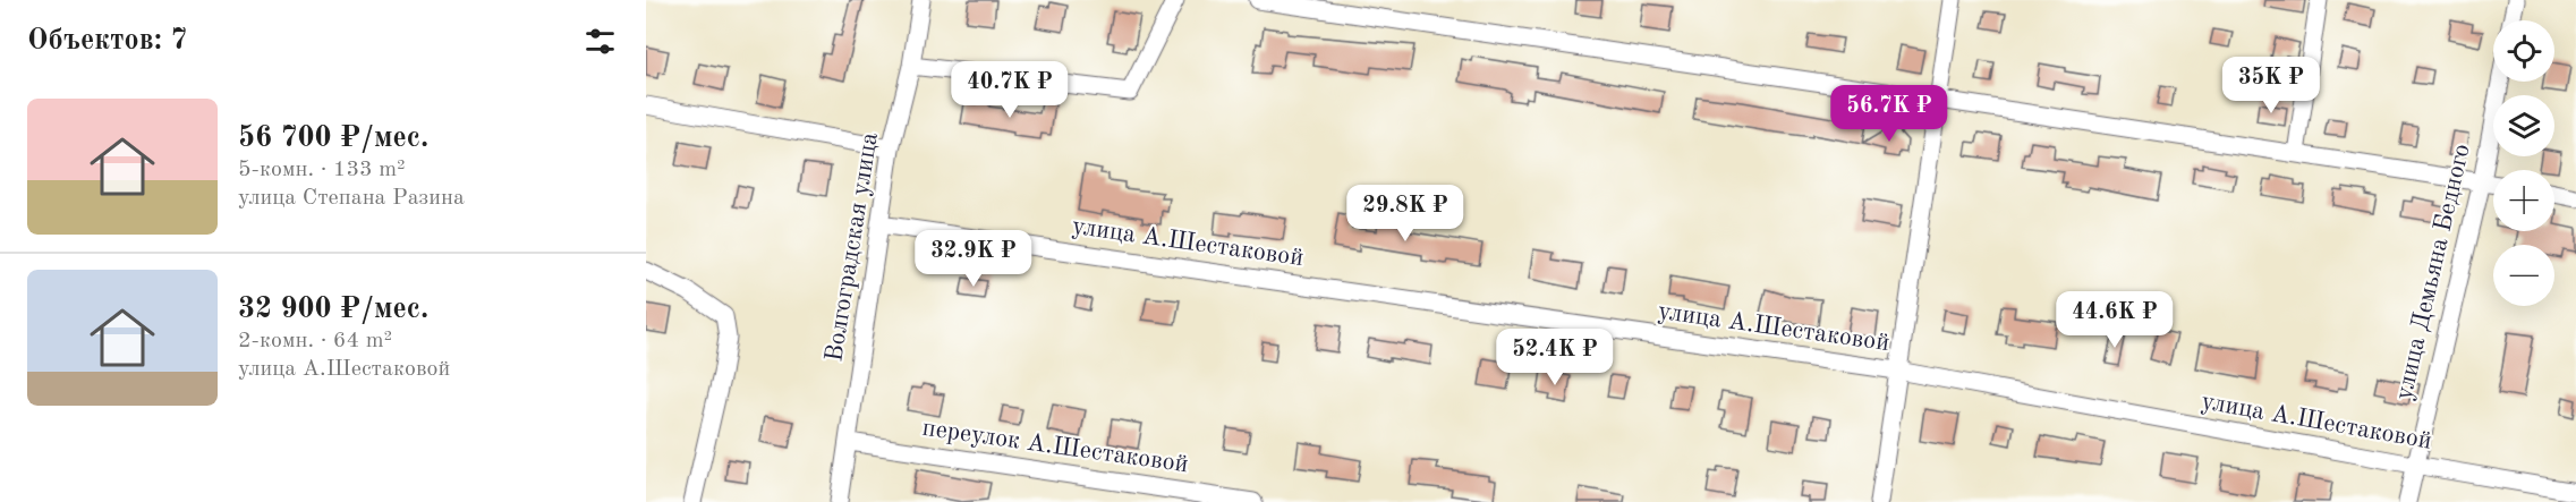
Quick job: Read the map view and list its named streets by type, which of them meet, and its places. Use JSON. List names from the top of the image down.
{
  "streets": {
    "street": [
      "улица А.Шестаковой",
      "Волгоградская улица",
      "улица Демьяна Бедного",
      "переулок А.Шестаковой"
    ]
  },
  "crossings": [
    ["улица А.Шестаковой", "Волгоградская улица"],
    ["улица А.Шестаковой", "улица Демьяна Бедного"],
    ["Волгоградская улица", "переулок А.Шестаковой"]
  ],
  "page": {
    "heading": "Объектов: 7",
    "map_buttons": ["+", "−"],
    "price": [
      "35K ₽",
      "40.7K ₽",
      "56.7K ₽",
      "29.8K ₽",
      "32.9K ₽",
      "44.6K ₽",
      "52.4K ₽"
    ],
    "list": [
      {
        "name": "56 700 ₽/мес.",
        "note": "5-комн. · 133 m² · улица Степана Разина"
      },
      {
        "name": "32 900 ₽/мес.",
        "note": "2-комн. · 64 m² · улица А.Шестаковой"
      }
    ]
  }
}
